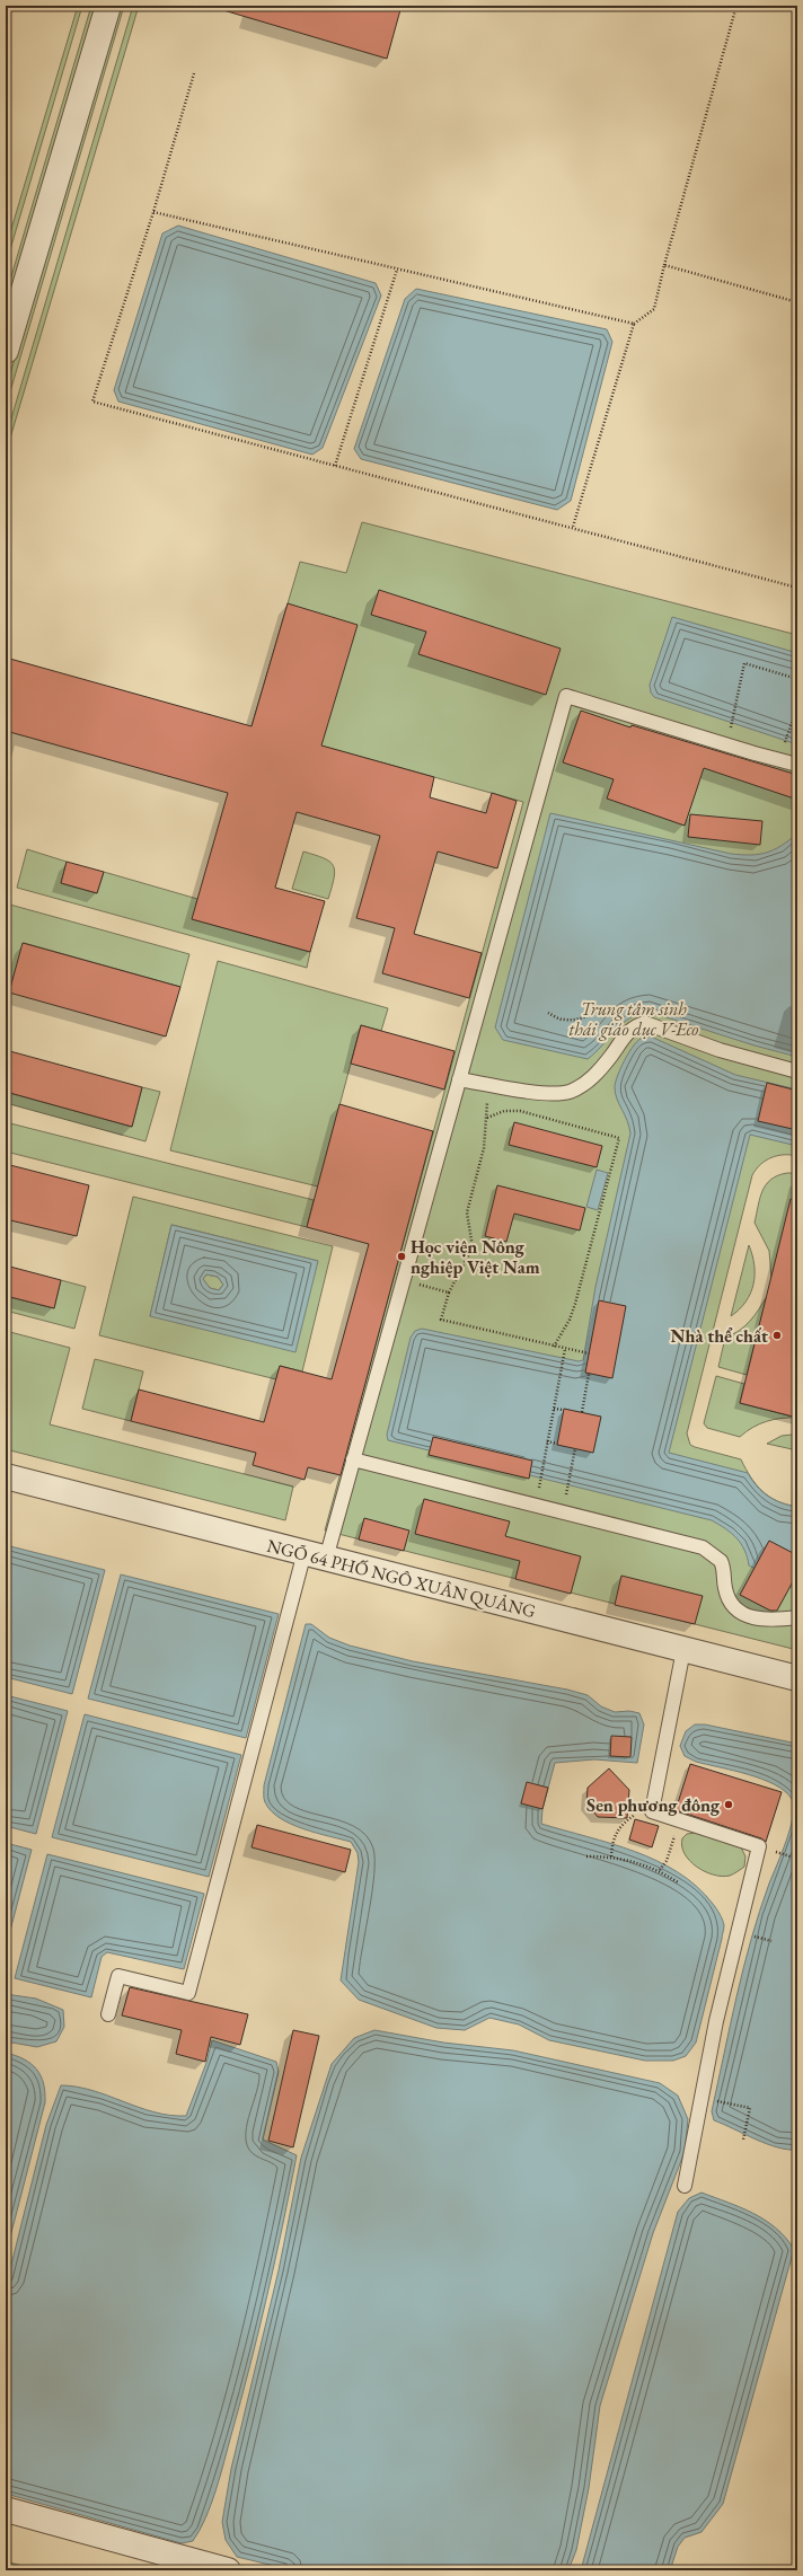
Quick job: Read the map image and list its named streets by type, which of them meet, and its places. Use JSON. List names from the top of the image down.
{
  "streets": {
    "street": ["NGÕ 64 PHỐ NGÔ XUÂN QUẢNG"]
  },
  "parks": ["Trung tâm sinh thái giáo dục V-Eco"],
  "places": ["Học viện Nông nghiệp Việt Nam", "Nhà thể chất", "Sen phương đông"]
}
